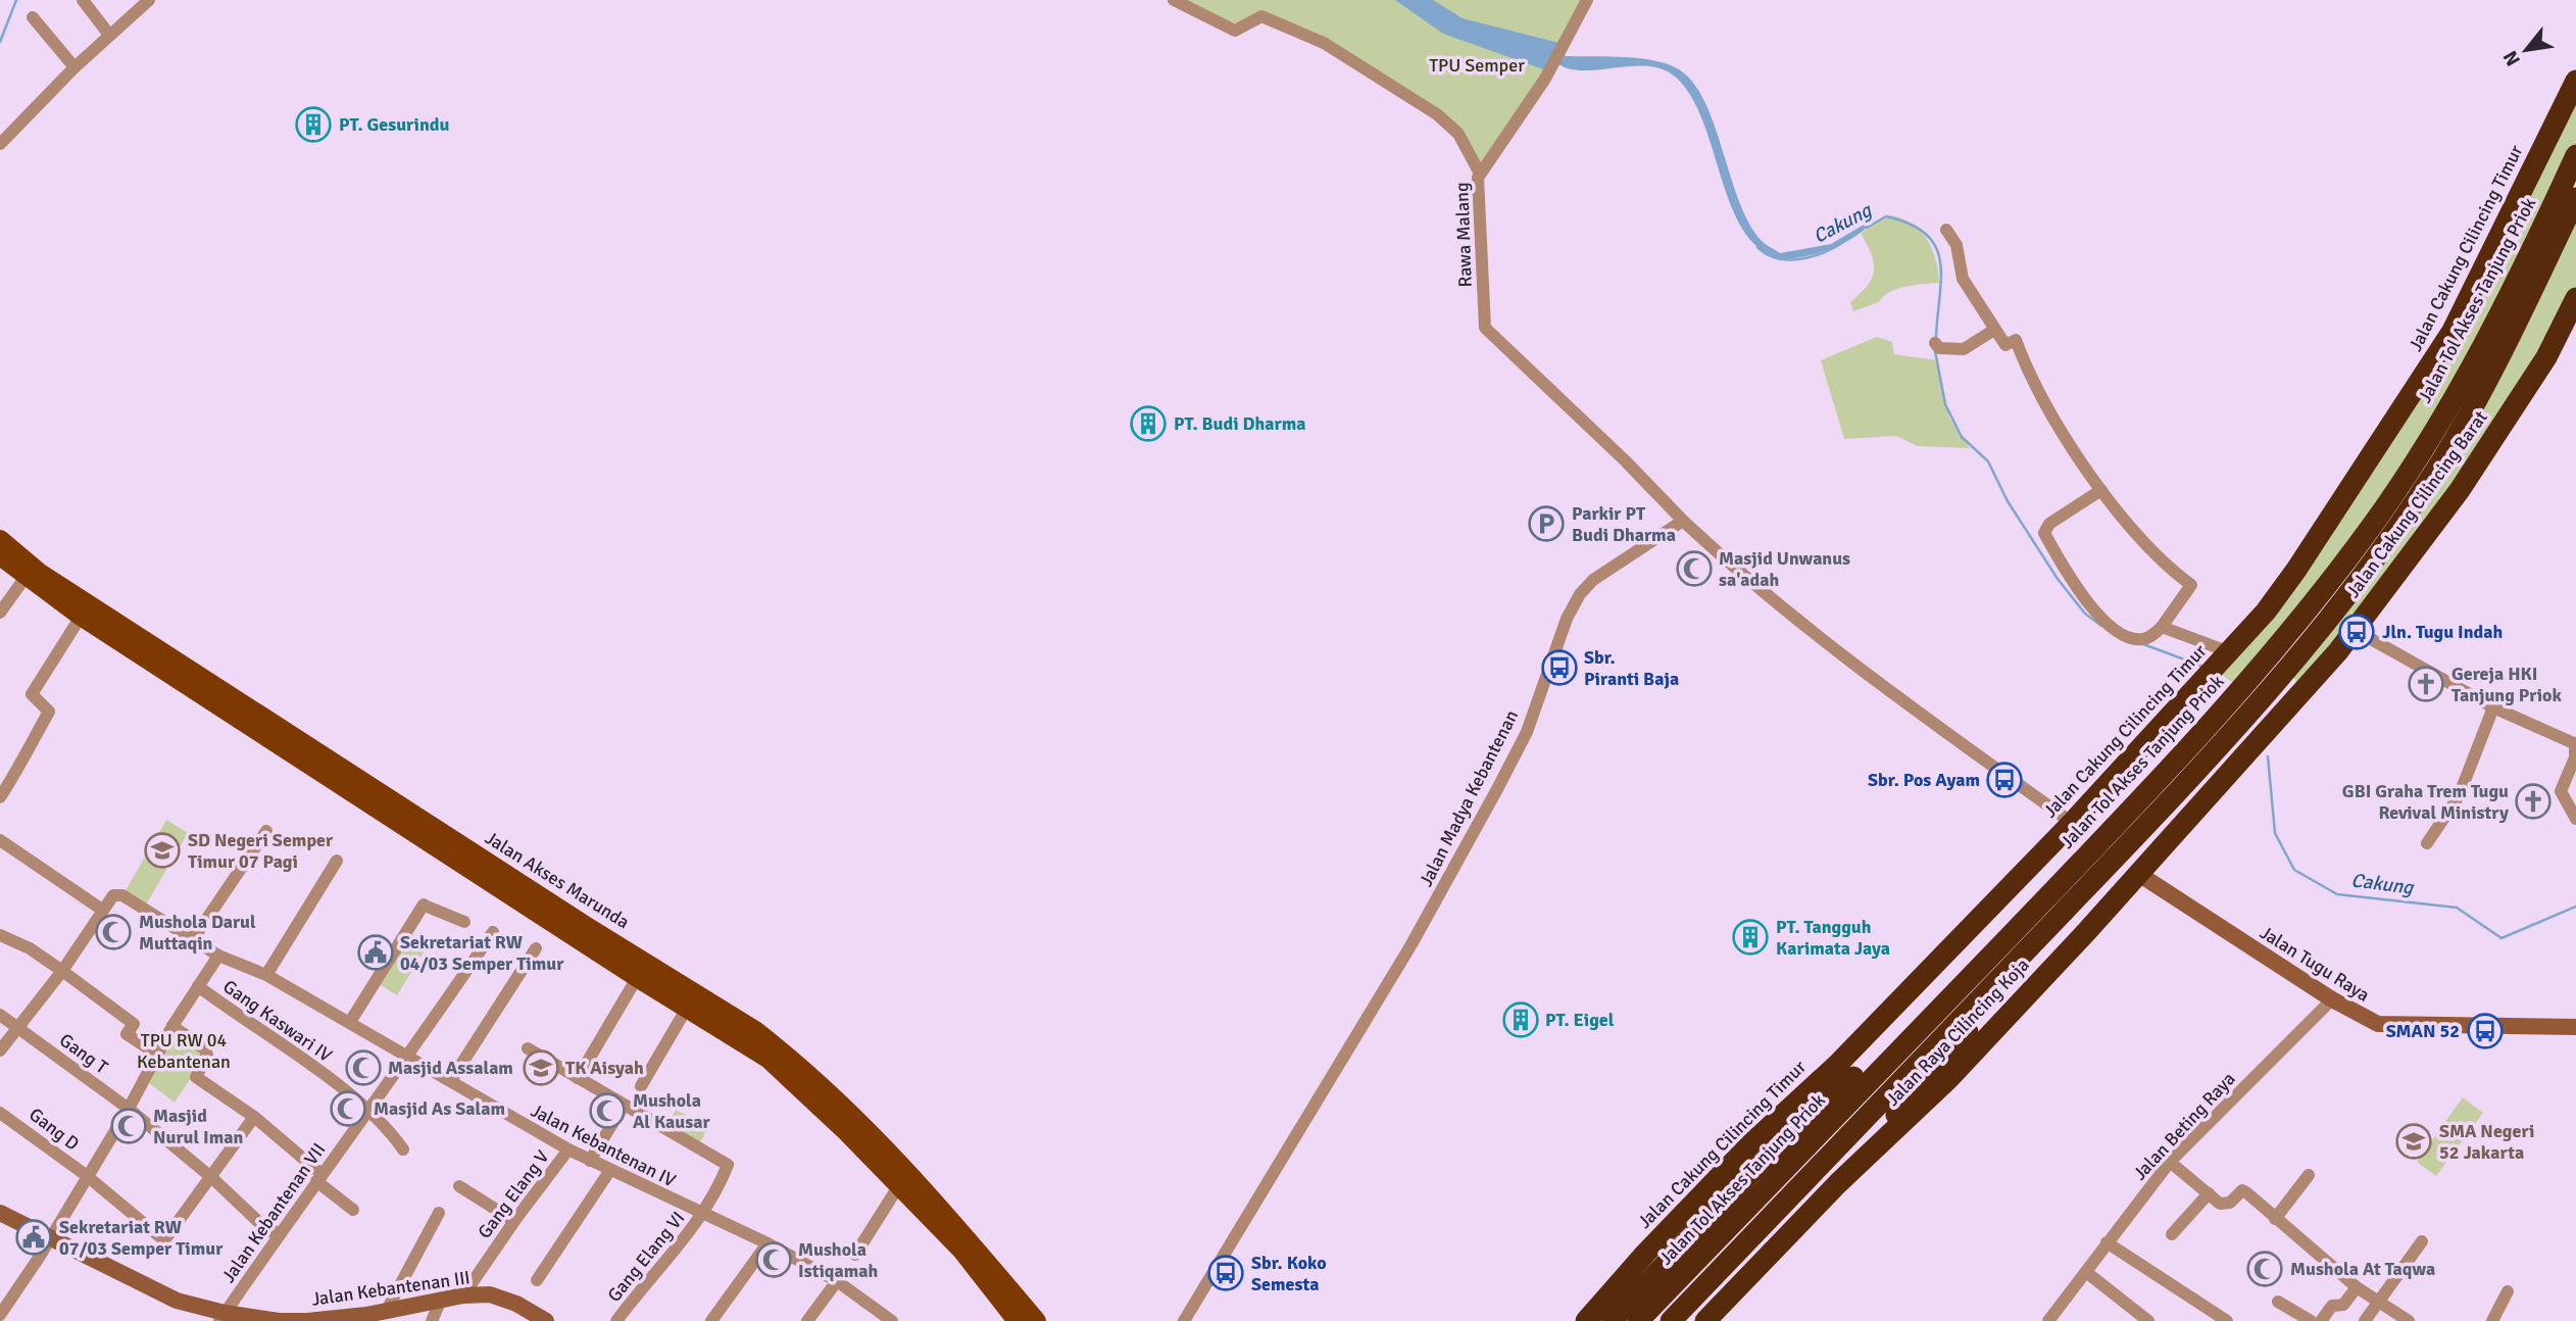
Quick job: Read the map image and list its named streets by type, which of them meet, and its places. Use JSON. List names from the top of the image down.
{
  "streets": {
    "highway": [
      "Jalan Cakung Cilincing Timur",
      "Jalan Tol Akses Tanjung Priok",
      "Jalan Cakung Cilincing Barat",
      "Jalan Raya Cilincing Koja"
    ],
    "main road": ["Jalan Akses Marunda"],
    "street": [
      "Rawa Malang",
      "Jalan Madya Kebantenan",
      "Jalan Tugu Raya",
      "Gang Kaswari IV",
      "Gang T",
      "Jalan Beting Raya",
      "Gang D",
      "Jalan Kebantenan IV",
      "Gang Elang V",
      "Jalan Kebantenan VII",
      "Gang Elang VI",
      "Jalan Kebantenan III"
    ]
  },
  "crossings": [
    ["Rawa Malang", "Jalan Madya Kebantenan"],
    ["Jalan Cakung Cilincing Barat", "Jalan Raya Cilincing Koja"],
    ["Jalan Tugu Raya", "Jalan Raya Cilincing Koja"],
    ["Jalan Tugu Raya", "Jalan Beting Raya"],
    ["Gang Kaswari IV", "Jalan Kebantenan VII"],
    ["Gang T", "Gang D"],
    ["Gang T", "Jalan Kebantenan VII"],
    ["Jalan Kebantenan IV", "Gang Elang V"],
    ["Jalan Kebantenan IV", "Jalan Kebantenan VII"],
    ["Jalan Kebantenan IV", "Gang Elang VI"],
    ["Gang Elang V", "Jalan Kebantenan III"],
    ["Jalan Kebantenan VII", "Jalan Kebantenan III"]
  ],
  "water": ["Cakung"],
  "parks": ["TPU Semper", "TPU RW 04 Kebantenan"],
  "places": {
    "building": [
      "PT. Gesurindu",
      "PT. Budi Dharma",
      "PT. Tangguh Karimata Jaya",
      "PT. Eigel"
    ],
    "parking": ["Parkir PT Budi Dharma"],
    "mosque": [
      "Masjid Unwanus sa'adah",
      "Mushola Darul Muttaqin",
      "Masjid Assalam",
      "Masjid As Salam",
      "Mushola Al Kausar",
      "Masjid Nurul Iman",
      "Mushola Istiqamah",
      "Mushola At Taqwa"
    ],
    "bus stop": [
      "Jln. Tugu Indah",
      "Sbr. Piranti Baja",
      "Sbr. Pos Ayam",
      "SMAN 52",
      "Sbr. Koko Semesta"
    ],
    "church": ["Gereja HKI Tanjung Priok", "GBI Graha Trem Tugu Revival Ministry"],
    "school or university": ["SD Negeri Semper Timur 07 Pagi", "TK Aisyah", "SMA Negeri 52 Jakarta"],
    "public building": ["Sekretariat RW 04/03 Semper Timur", "Sekretariat RW 07/03 Semper Timur"]
  },
  "north": "bottom left"
}
